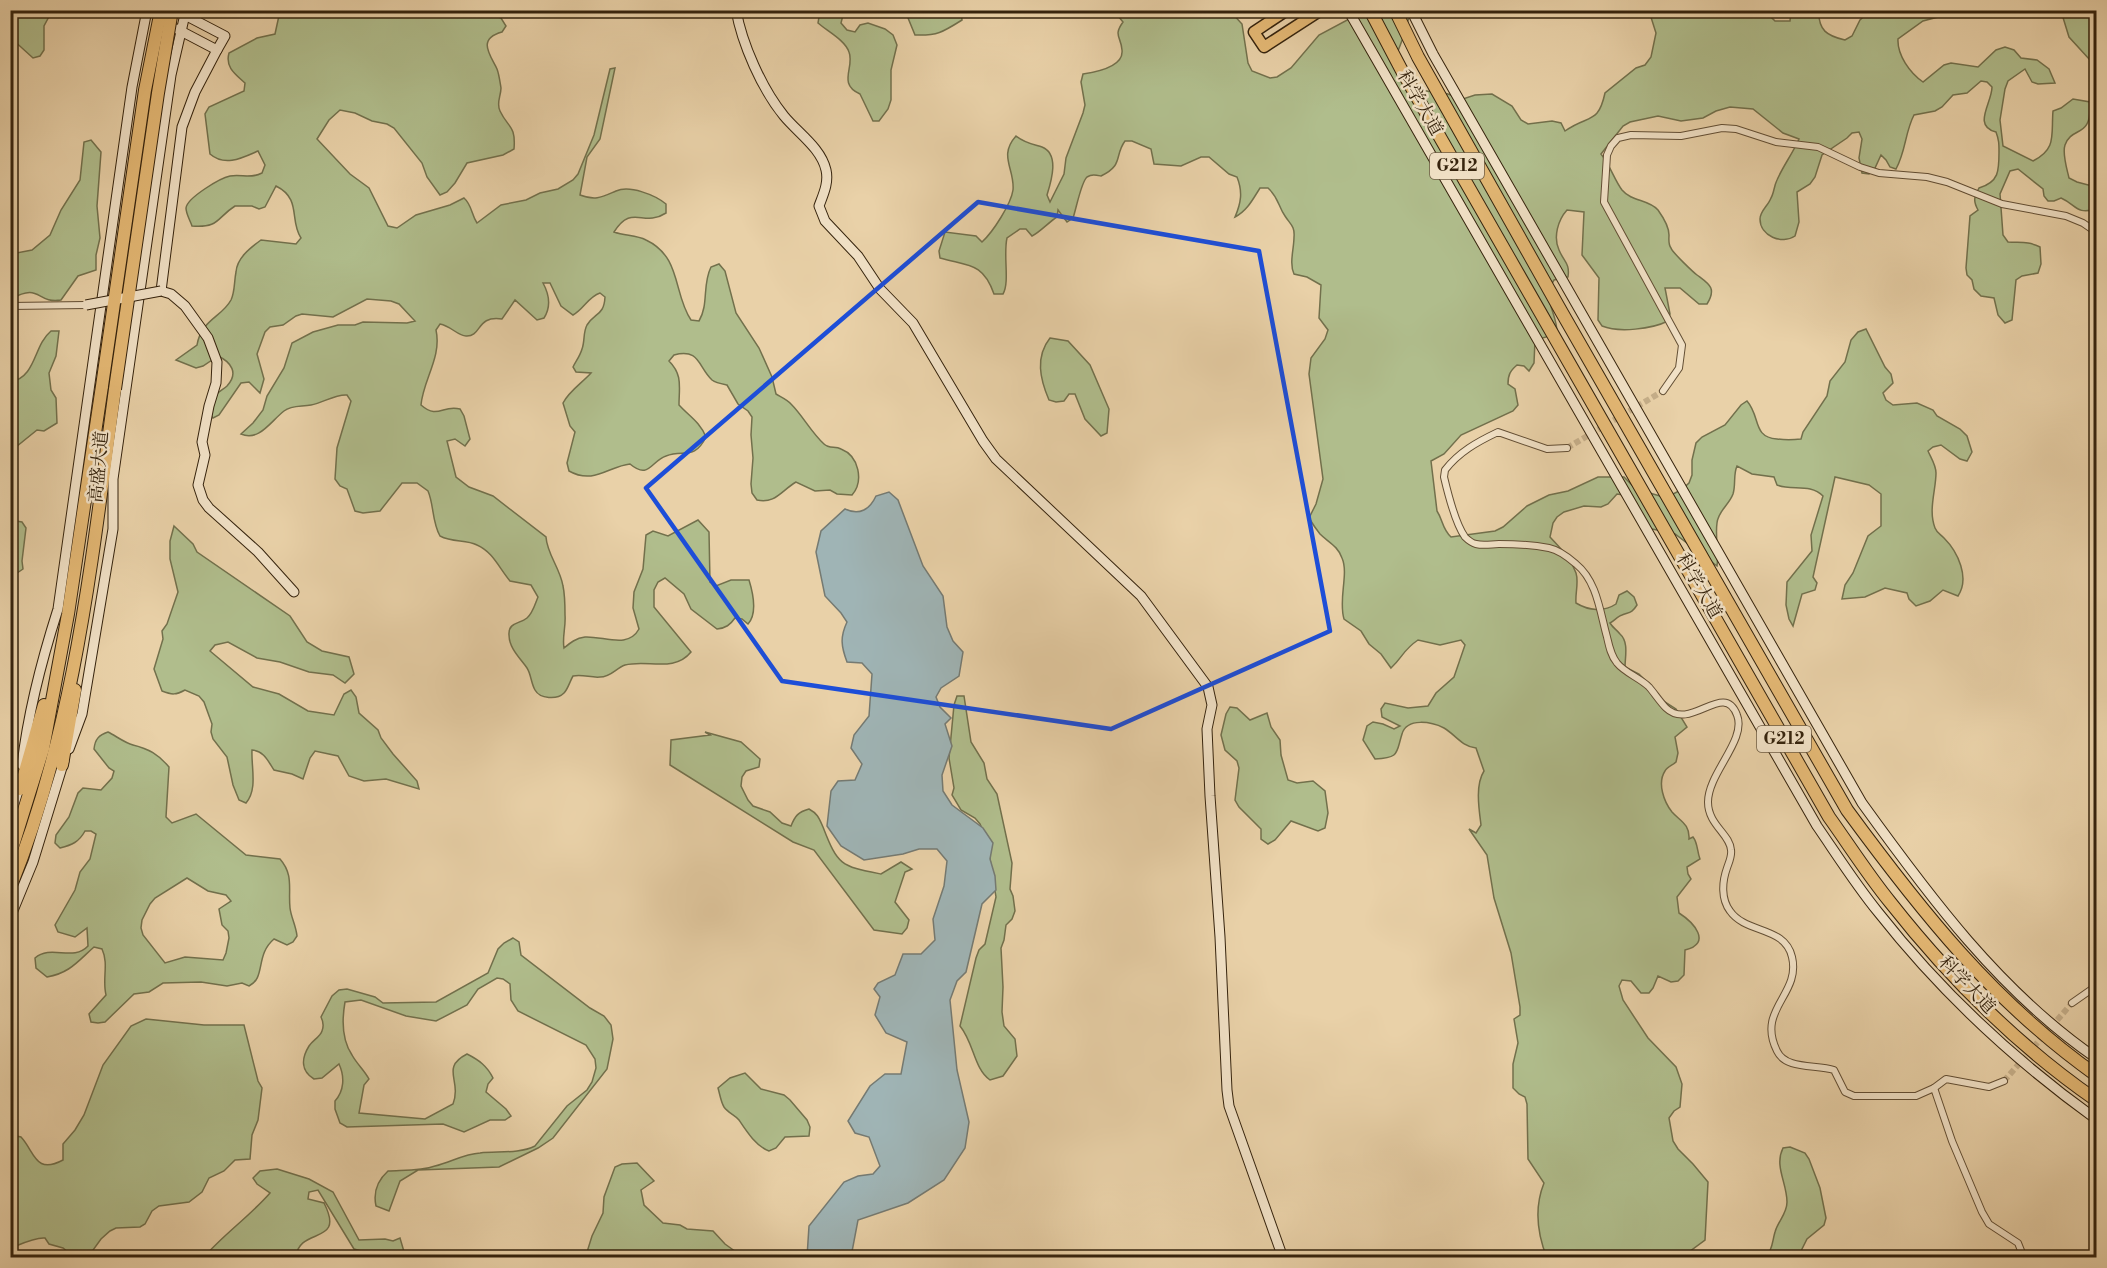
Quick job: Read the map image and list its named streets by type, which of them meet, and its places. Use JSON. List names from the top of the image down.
{
  "streets": {
    "highway": ["科学大道", "G212", "高盛大道"]
  }
}
